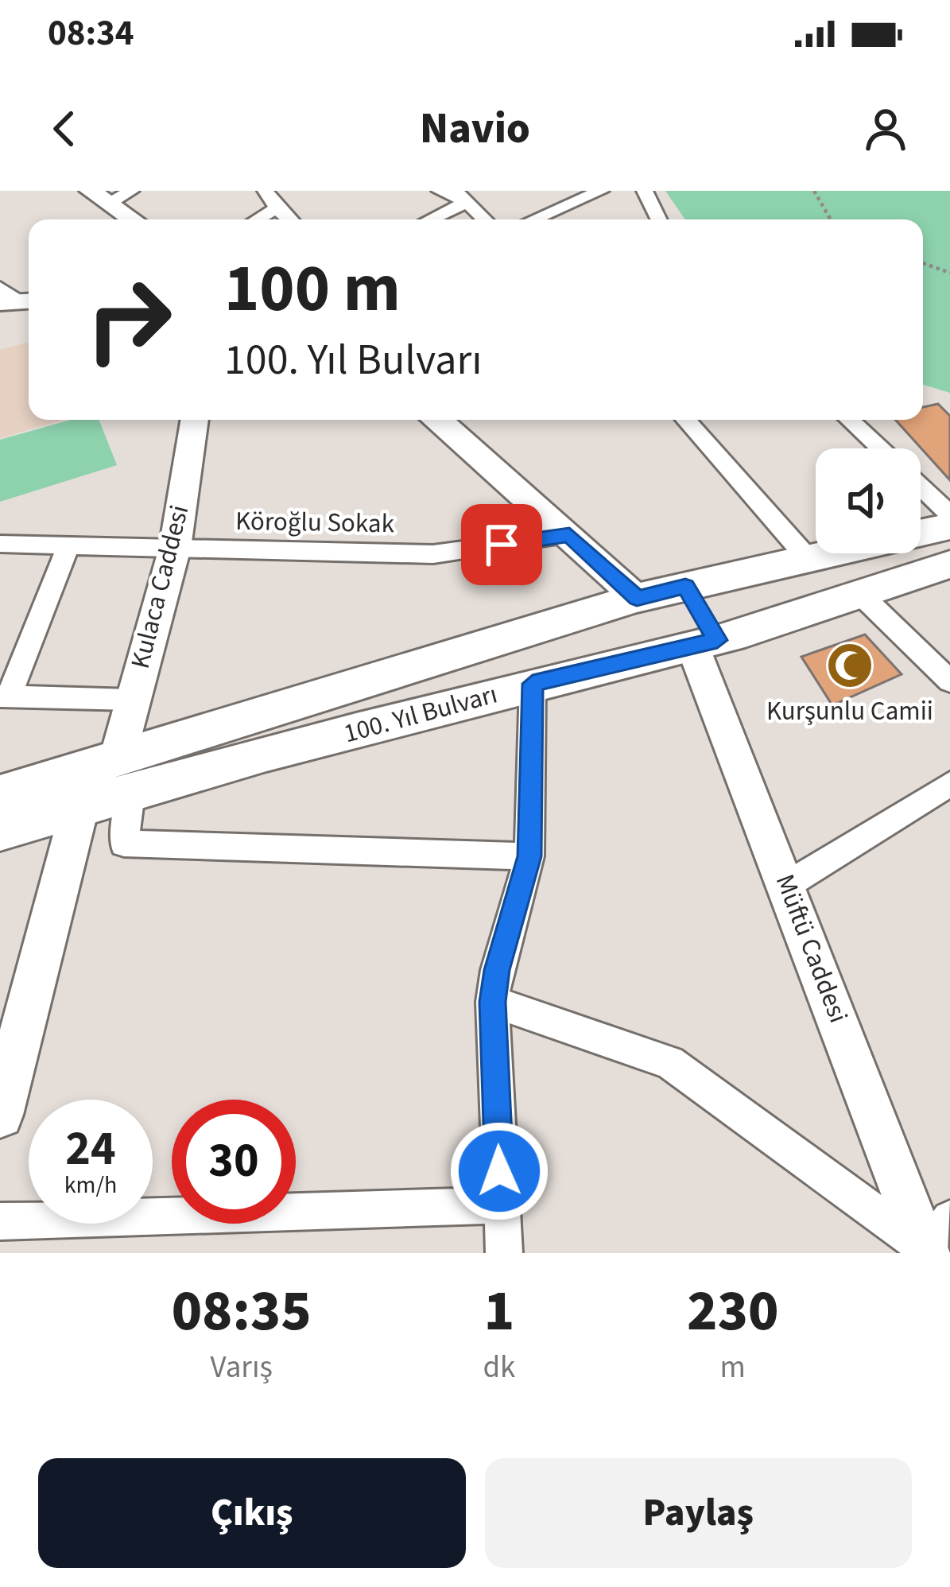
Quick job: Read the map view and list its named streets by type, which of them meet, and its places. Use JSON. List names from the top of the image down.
{
  "streets": {
    "main road": ["Kulaca Caddesi", "100. Yıl Bulvarı", "Müftü Caddesi"],
    "street": ["Köroğlu Sokak"]
  },
  "crossings": [
    ["Köroğlu Sokak", "Kulaca Caddesi"],
    ["Kulaca Caddesi", "100. Yıl Bulvarı"],
    ["100. Yıl Bulvarı", "Müftü Caddesi"]
  ],
  "places": {
    "mosque": ["Kurşunlu Camii"]
  },
  "page": {
    "status": "08:34",
    "header": "Navio",
    "turn": ["100 m", "100. Yıl Bulvarı"],
    "speed": "24 km/h",
    "limit": "30",
    "eta": [
      "08:35",
      "Varış",
      "1",
      "dk",
      "230",
      "m"
    ],
    "buttons": ["Çıkış", "Paylaş"]
  }
}
